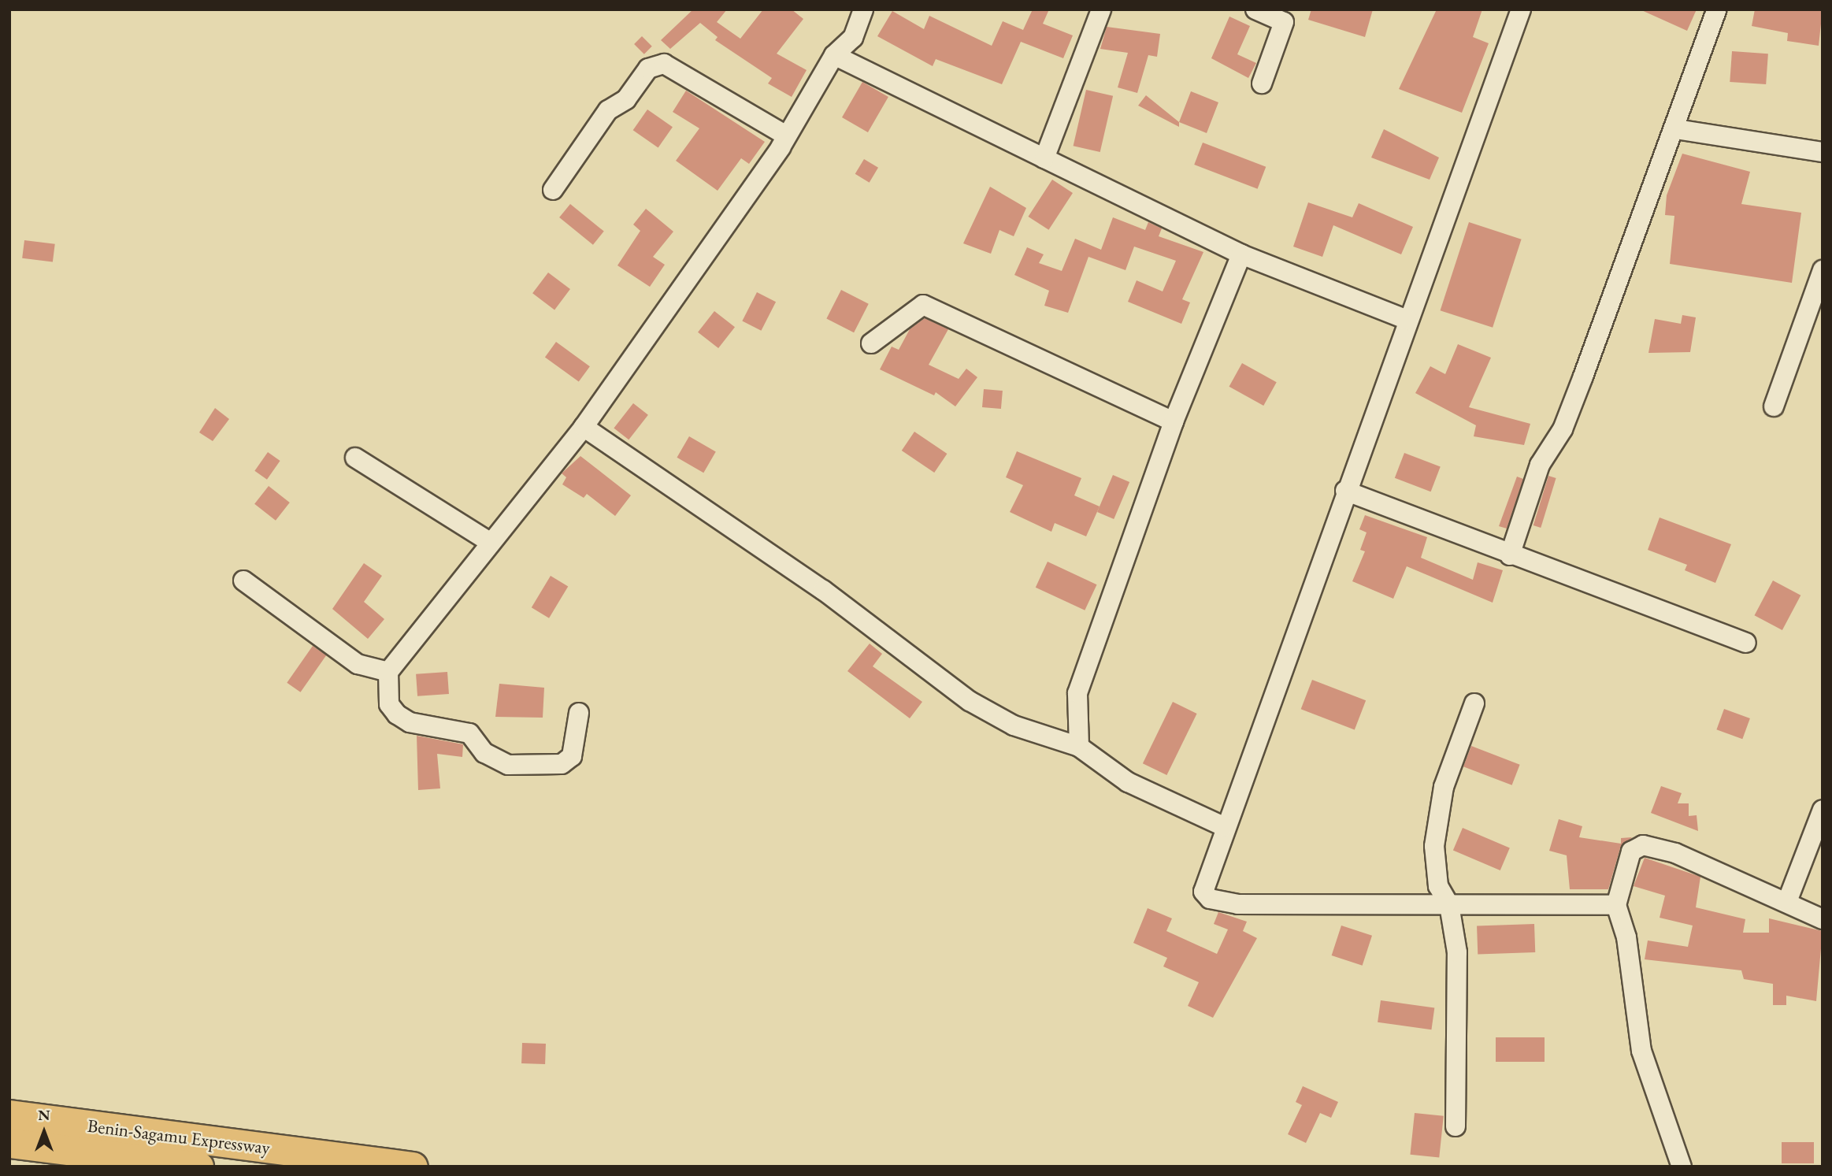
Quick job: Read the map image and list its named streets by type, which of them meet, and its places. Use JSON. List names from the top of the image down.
{
  "streets": {
    "highway": ["Benin-Sagamu Expressway"]
  },
  "north": "top"
}
